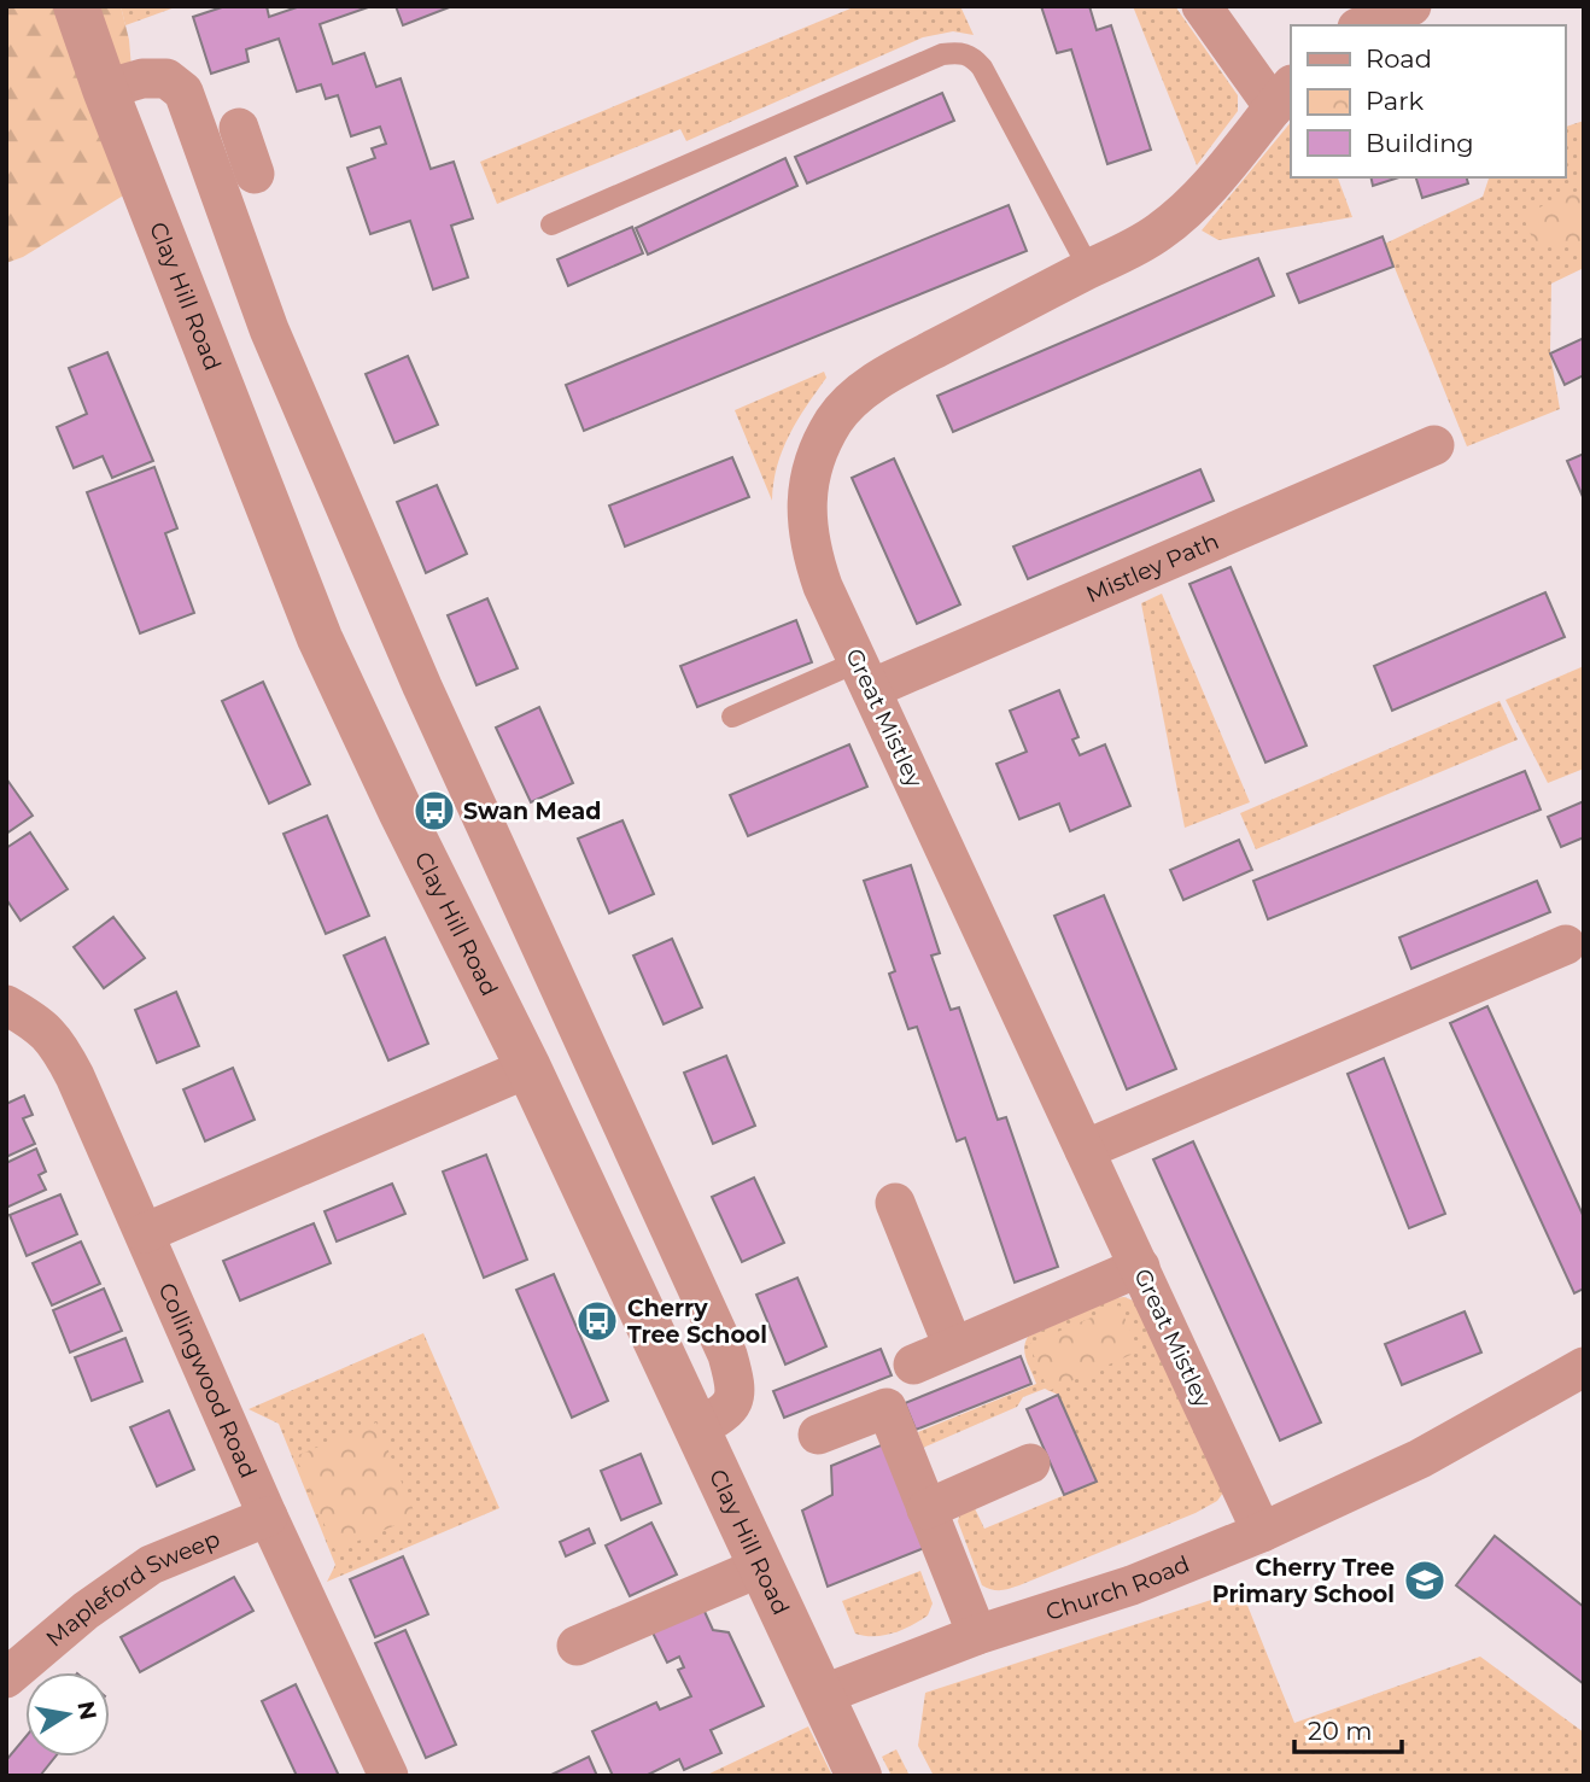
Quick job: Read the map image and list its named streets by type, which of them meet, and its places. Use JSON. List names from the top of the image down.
{
  "streets": {
    "street": [
      "Clay Hill Road",
      "Mistley Path",
      "Great Mistley",
      "Collingwood Road",
      "Church Road",
      "Mapleford Sweep"
    ]
  },
  "crossings": [
    ["Clay Hill Road", "Church Road"],
    ["Mistley Path", "Great Mistley"],
    ["Great Mistley", "Church Road"],
    ["Collingwood Road", "Mapleford Sweep"]
  ],
  "places": {
    "bus stop": ["Swan Mead", "Cherry Tree School"],
    "school or university": ["Cherry Tree Primary School"]
  },
  "legend": ["Road", "Park", "Building"],
  "scale_bar": "20 m",
  "north": "right"
}
